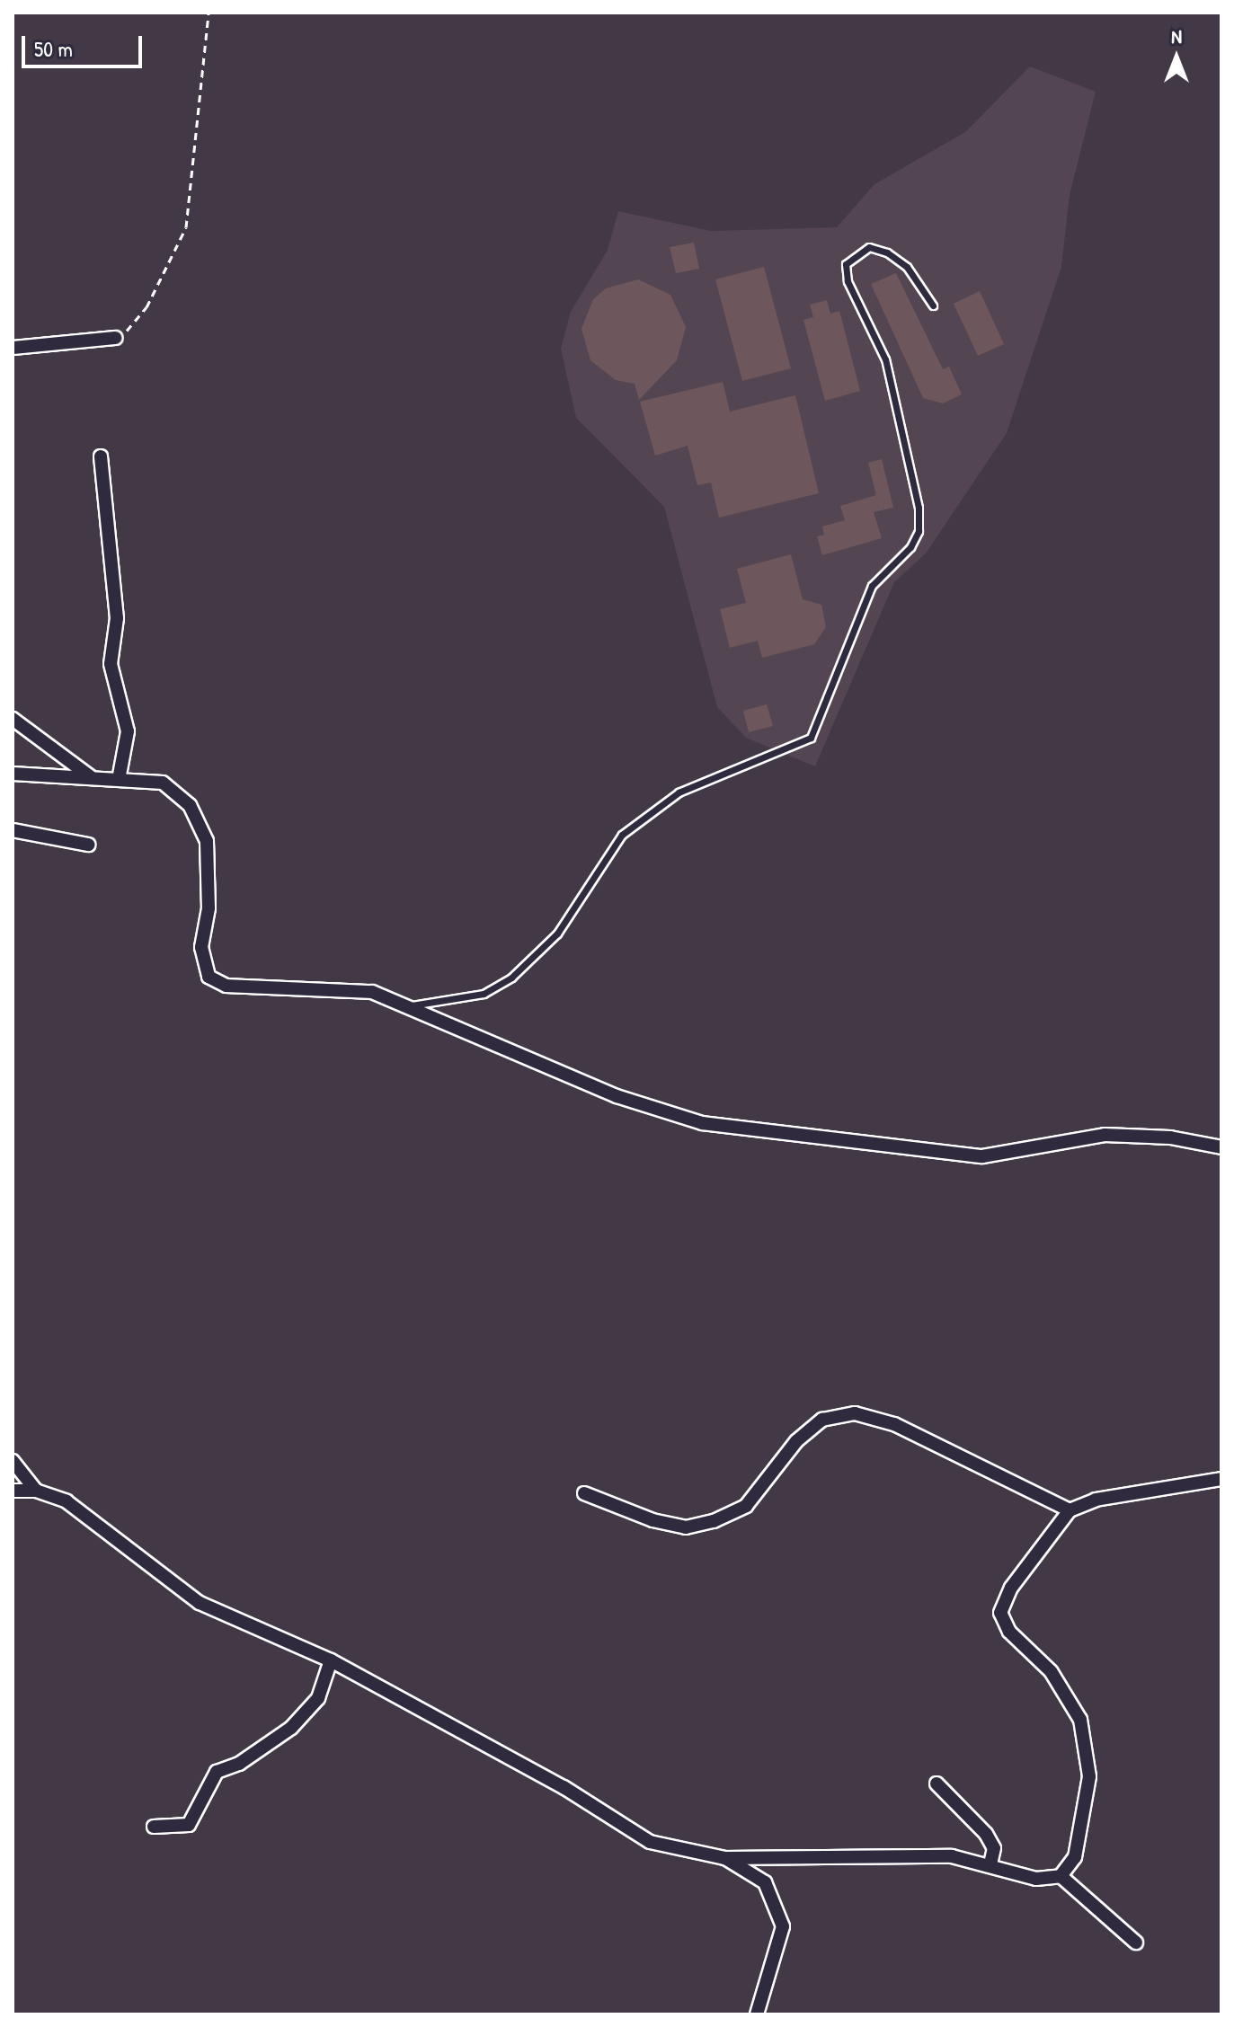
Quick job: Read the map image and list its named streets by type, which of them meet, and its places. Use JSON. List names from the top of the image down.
{
  "scale_bar": "50 m",
  "north": "top"
}
